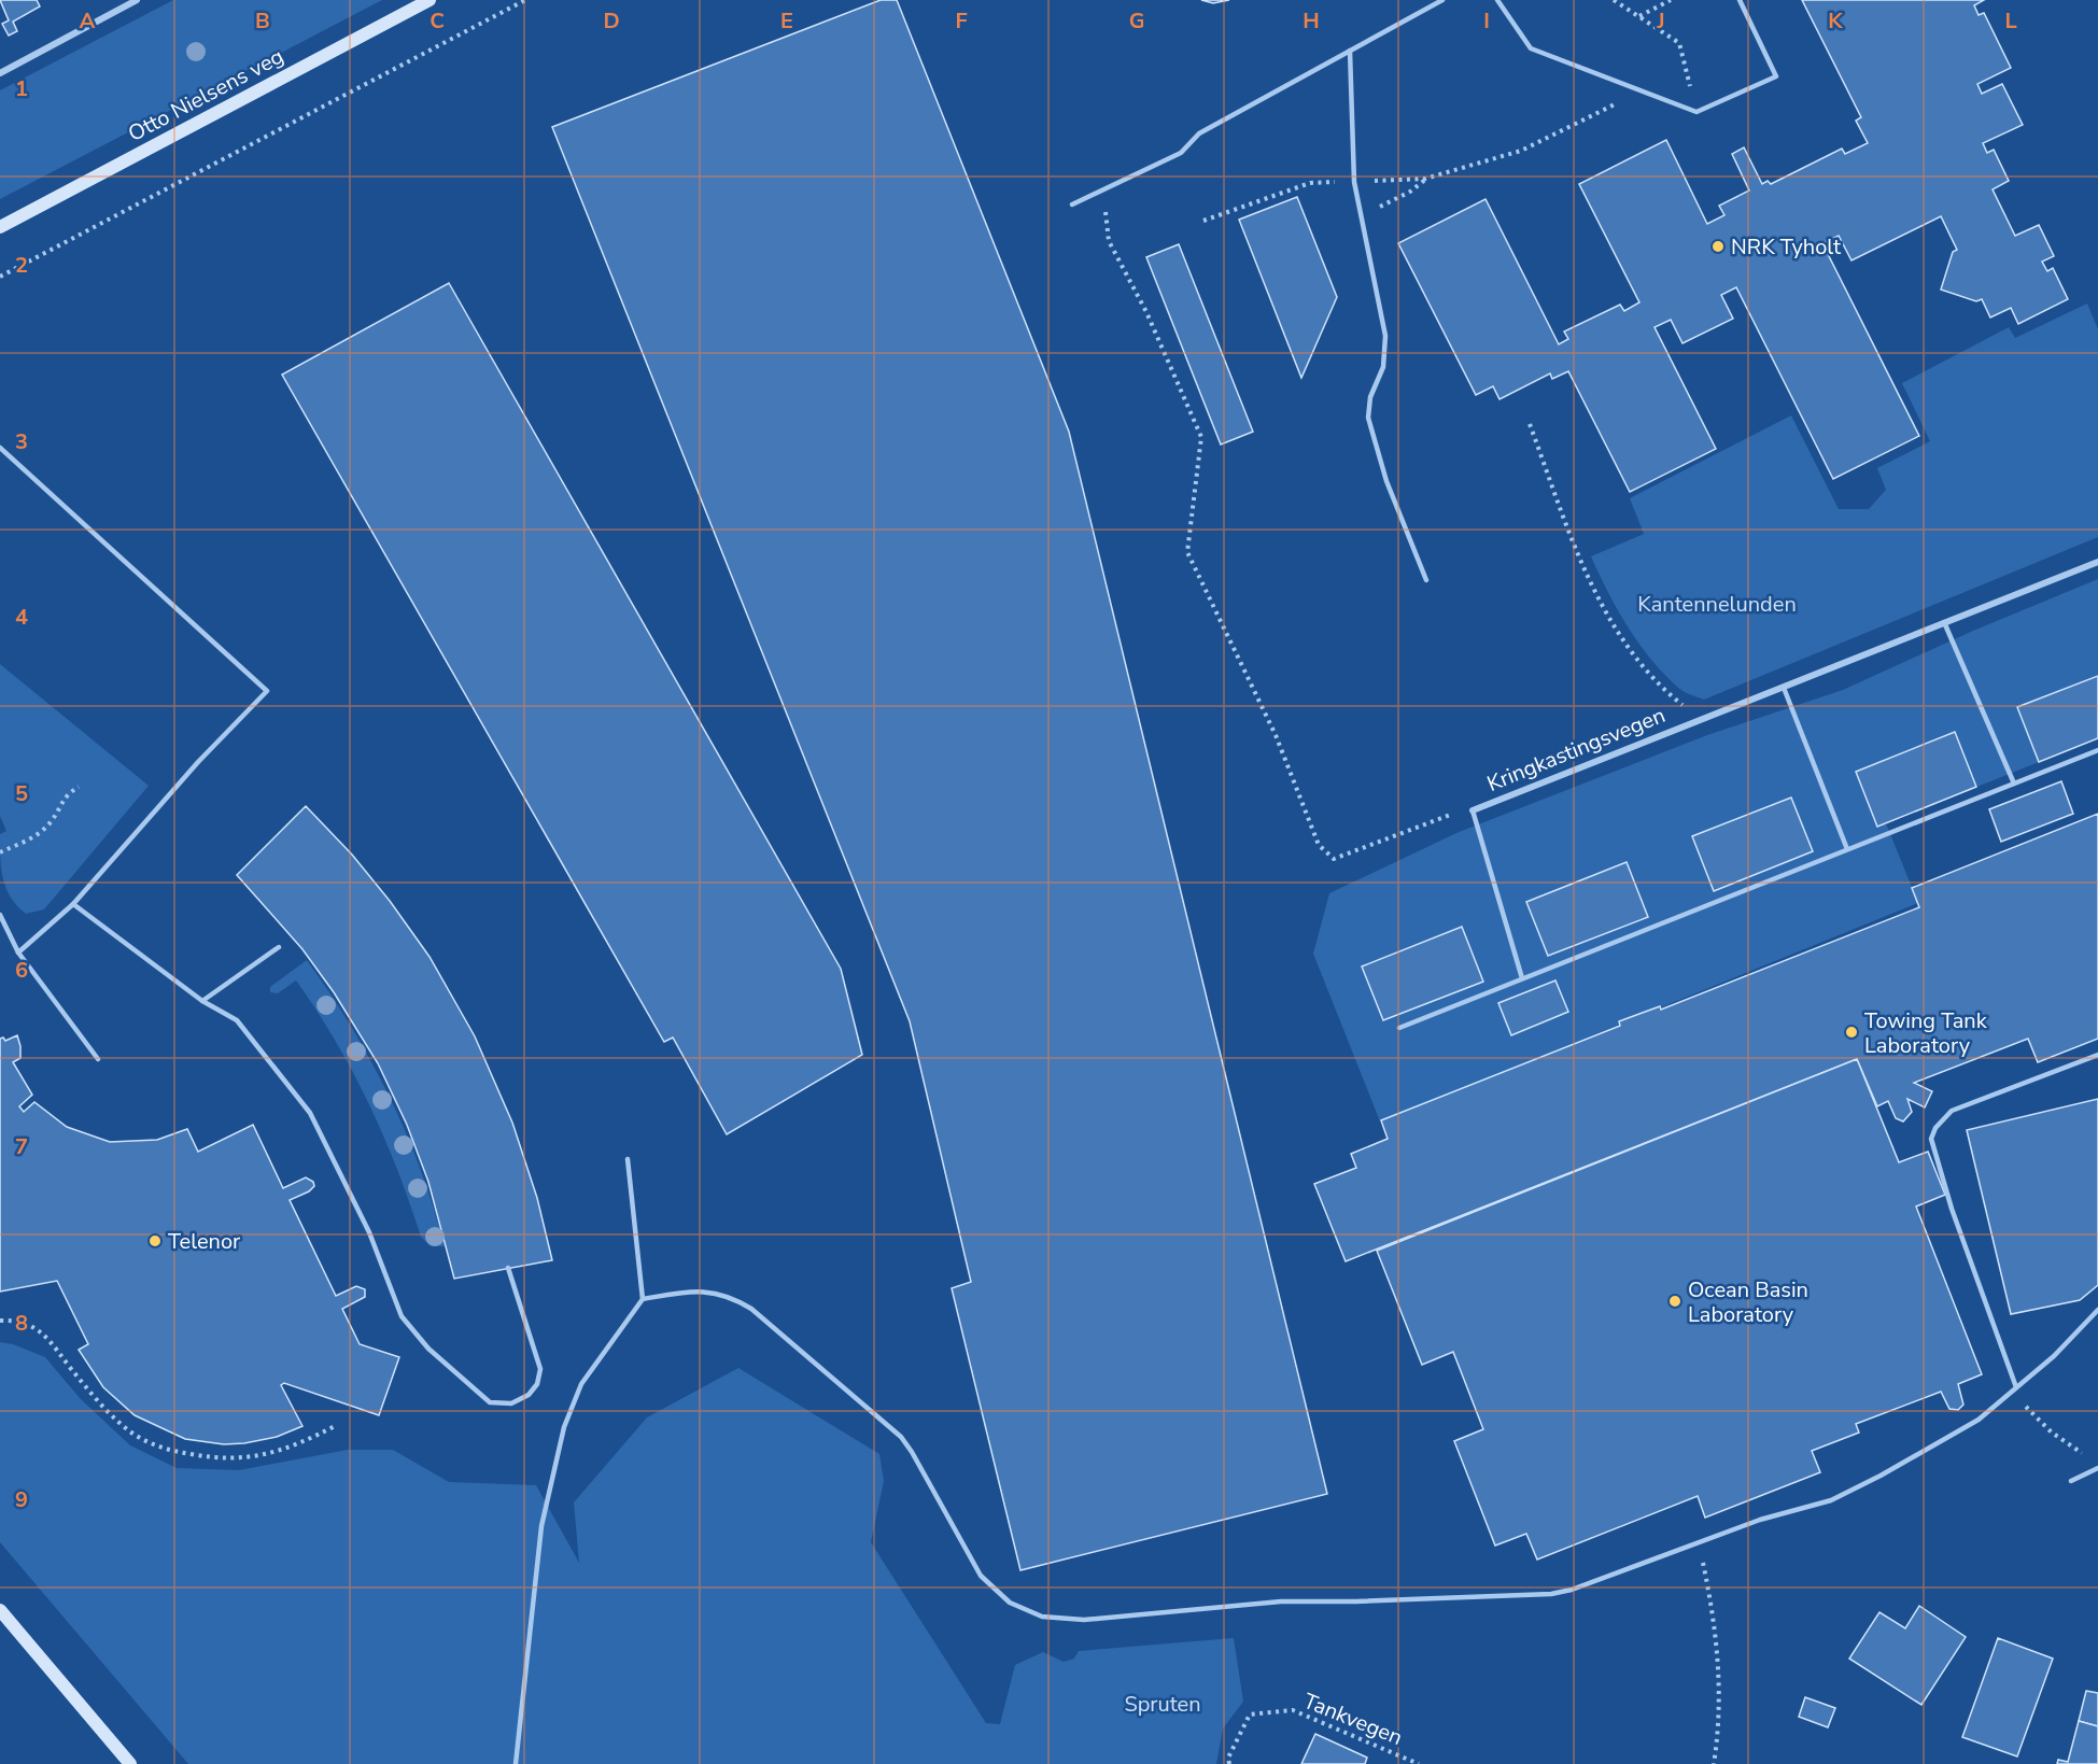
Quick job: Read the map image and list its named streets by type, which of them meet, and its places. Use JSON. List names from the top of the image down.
{
  "streets": {
    "street": ["Otto Nielsens veg", "Kringkastingsvegen"],
    "path": ["Tankvegen"]
  },
  "parks": ["Kantennelunden", "Spruten"],
  "places": [
    "NRK Tyholt",
    "Towing Tank Laboratory",
    "Telenor",
    "Ocean Basin Laboratory"
  ],
  "grid": {
    "columns": [
      "A",
      "B",
      "C",
      "D",
      "E",
      "F",
      "G",
      "H",
      "I",
      "J",
      "K",
      "L"
    ],
    "rows": [
      "1",
      "2",
      "3",
      "4",
      "5",
      "6",
      "7",
      "8",
      "9"
    ]
  }
}
